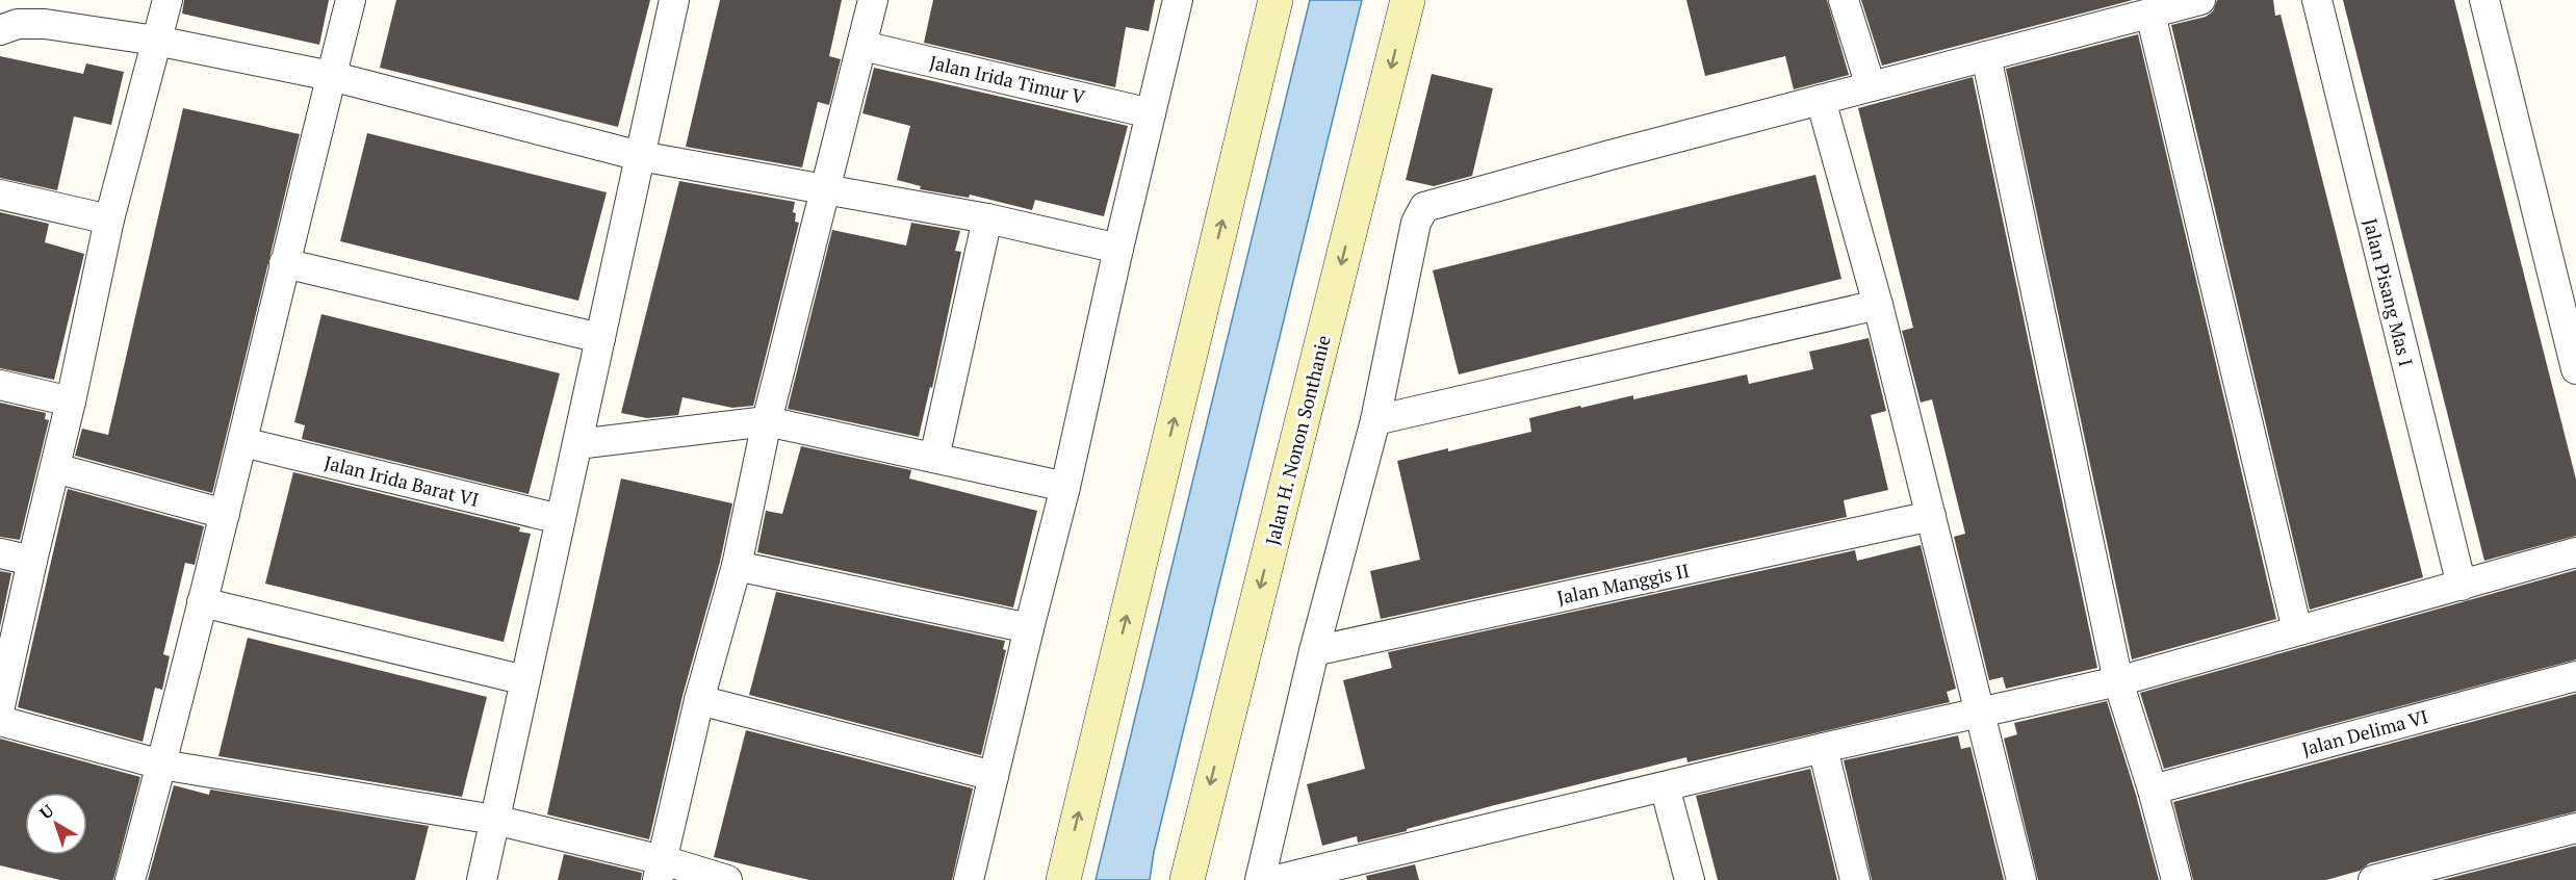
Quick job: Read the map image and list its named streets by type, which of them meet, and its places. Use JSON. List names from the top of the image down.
{
  "streets": {
    "street": [
      "Jalan Irida Timur V",
      "Jalan Pisang Mas I",
      "Jalan H. Nonon Sonthanie",
      "Jalan Irida Barat VI",
      "Jalan Manggis II",
      "Jalan Delima VI"
    ]
  },
  "north": "top left"
}
